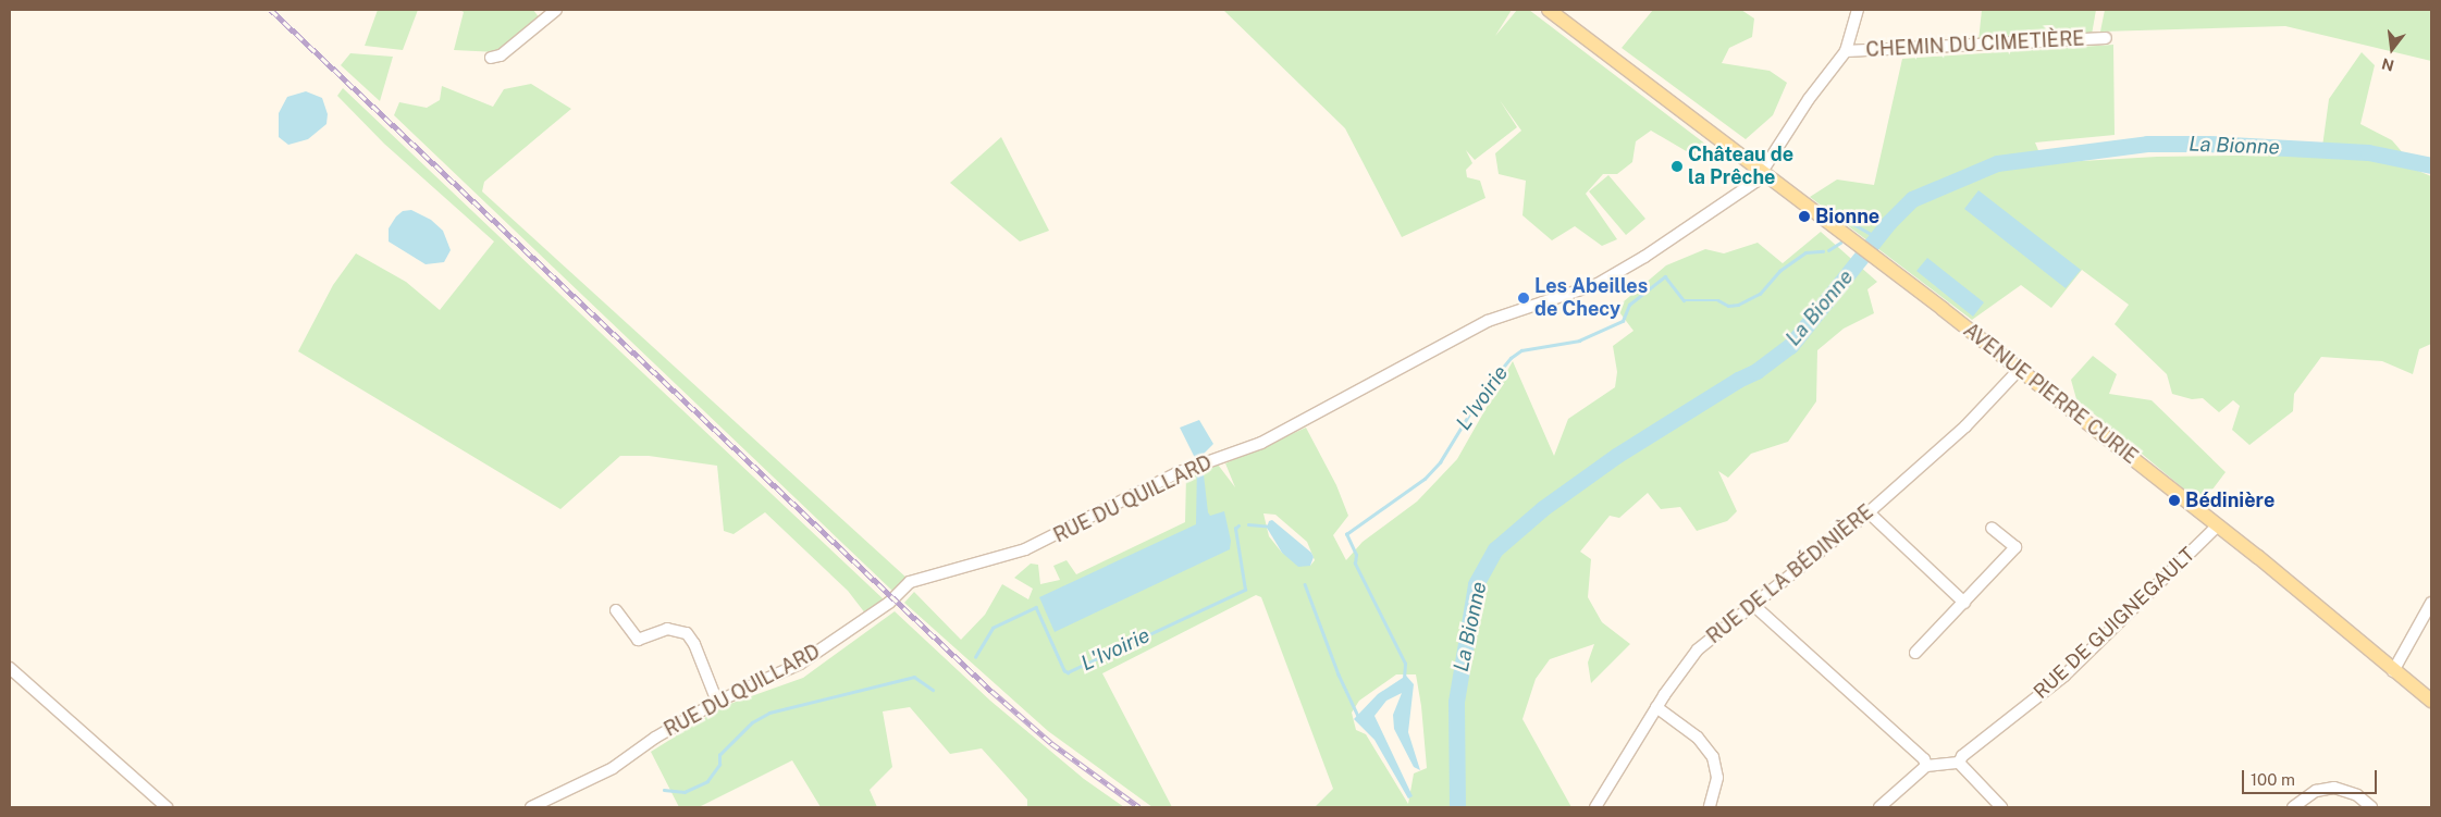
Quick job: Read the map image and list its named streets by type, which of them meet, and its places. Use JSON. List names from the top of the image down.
{
  "streets": {
    "main road": ["AVENUE PIERRE CURIE"],
    "street": [
      "CHEMIN DU CIMETIÈRE",
      "RUE DU QUILLARD",
      "RUE DE LA BÉDINIÈRE",
      "RUE DE GUIGNEGAULT"
    ]
  },
  "crossings": [
    ["CHEMIN DU CIMETIÈRE", "RUE DU QUILLARD"],
    ["AVENUE PIERRE CURIE", "RUE DU QUILLARD"],
    ["AVENUE PIERRE CURIE", "RUE DE LA BÉDINIÈRE"],
    ["AVENUE PIERRE CURIE", "RUE DE GUIGNEGAULT"]
  ],
  "water": ["La Bionne", "L'Ivoirie"],
  "places": [
    "Château de la Prêche",
    "Bionne",
    "Les Abeilles de Checy",
    "Bédinière"
  ],
  "scale_bar": "100 m",
  "north": "bottom"
}
